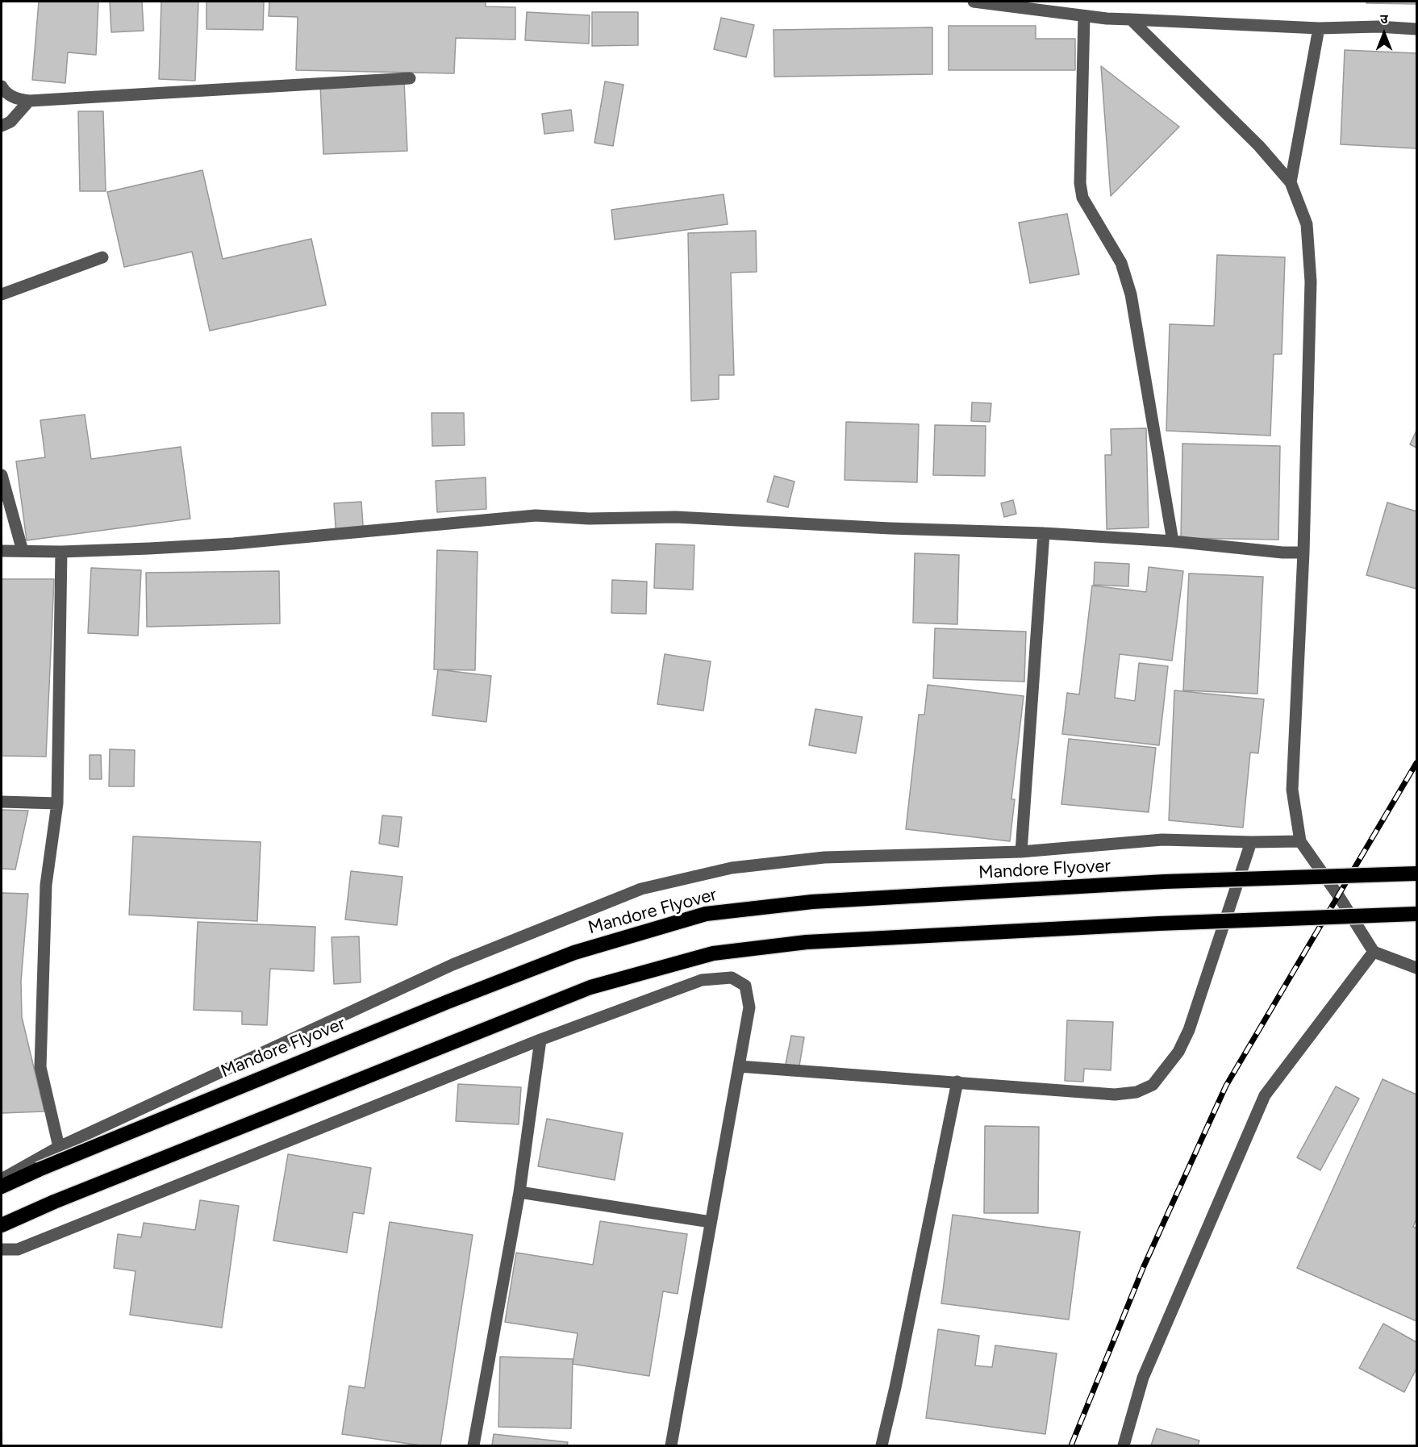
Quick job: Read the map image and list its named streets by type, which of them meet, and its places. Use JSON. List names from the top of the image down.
{
  "streets": {
    "highway": ["Mandore Flyover"]
  },
  "north": "top"
}
